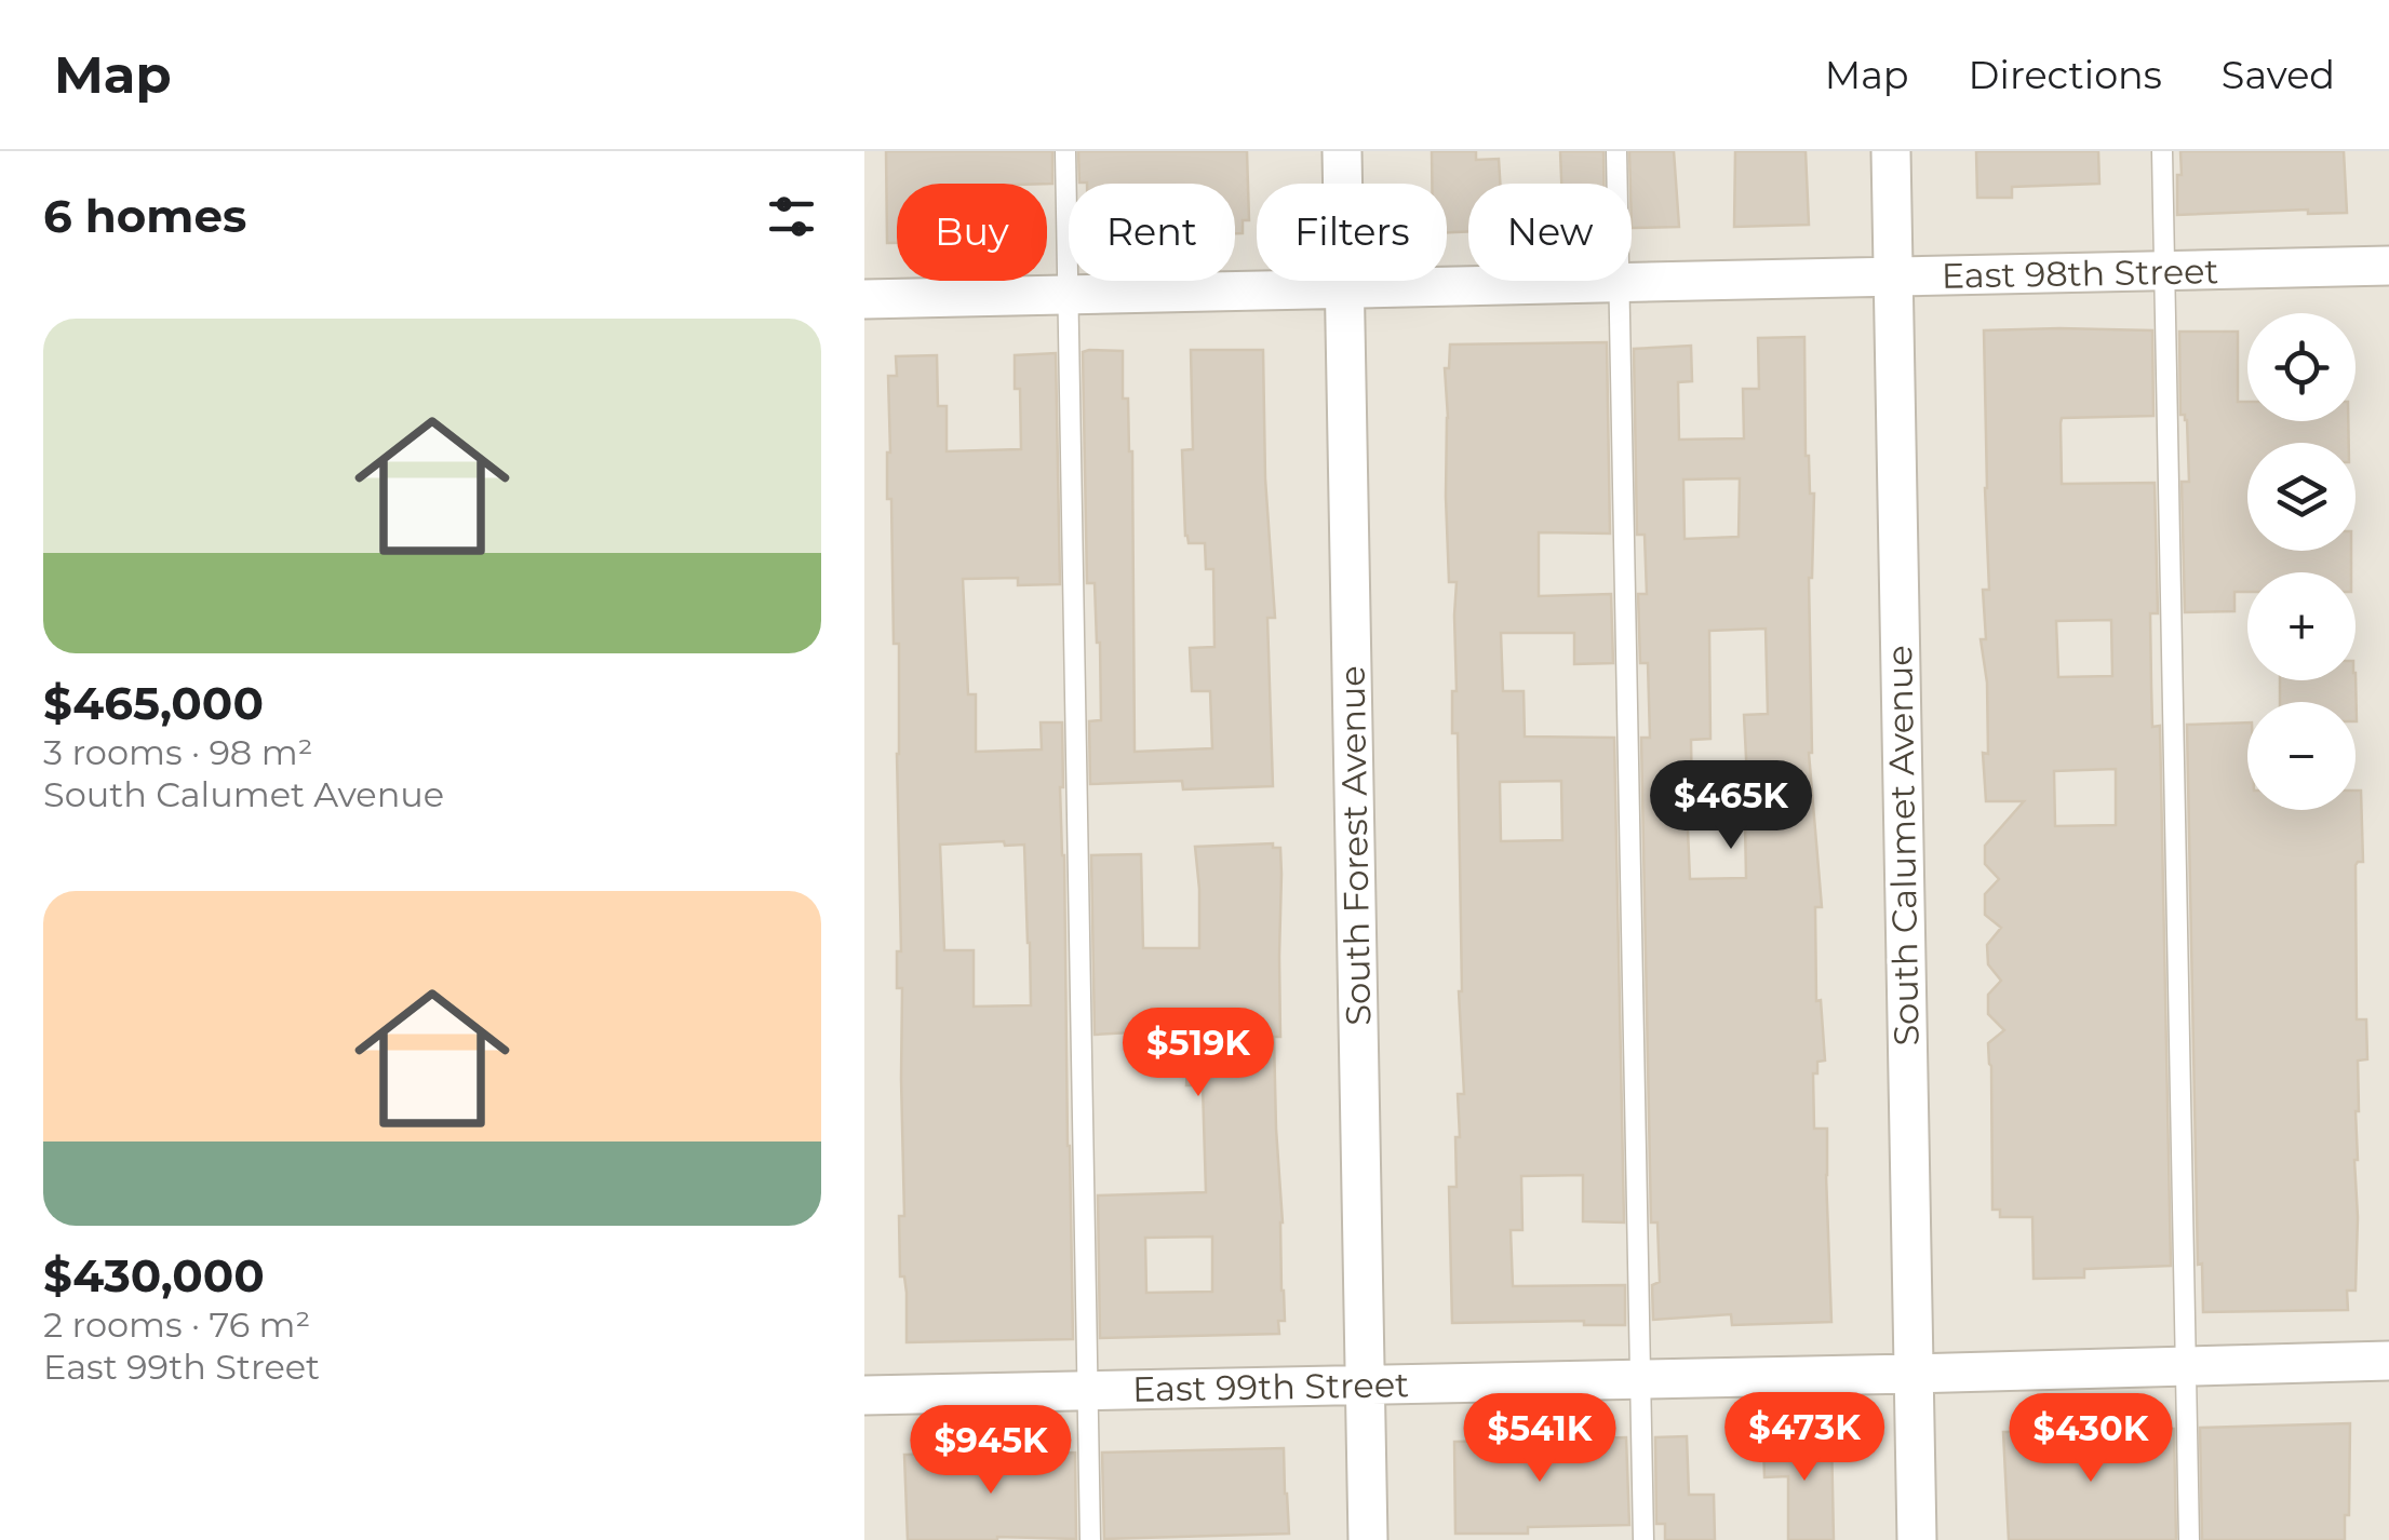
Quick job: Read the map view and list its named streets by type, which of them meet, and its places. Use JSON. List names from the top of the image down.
{
  "streets": {
    "street": [
      "East 98th Street",
      "South Forest Avenue",
      "South Calumet Avenue",
      "East 99th Street"
    ]
  },
  "crossings": [
    ["East 98th Street", "South Forest Avenue"],
    ["East 98th Street", "South Calumet Avenue"],
    ["South Forest Avenue", "East 99th Street"],
    ["South Calumet Avenue", "East 99th Street"]
  ],
  "page": {
    "header": "Map",
    "nav": ["Map", "Directions", "Saved"],
    "heading": "6 homes",
    "chip": [
      "Buy",
      "Rent",
      "Filters",
      "New"
    ],
    "list": [
      {
        "name": "$465,000",
        "note": "3 rooms · 98 m² · South Calumet Avenue"
      },
      {
        "name": "$430,000",
        "note": "2 rooms · 76 m² · East 99th Street"
      }
    ],
    "map_buttons": ["+", "−"],
    "price": [
      "$465K",
      "$519K",
      "$473K",
      "$541K",
      "$430K",
      "$945K"
    ]
  }
}
